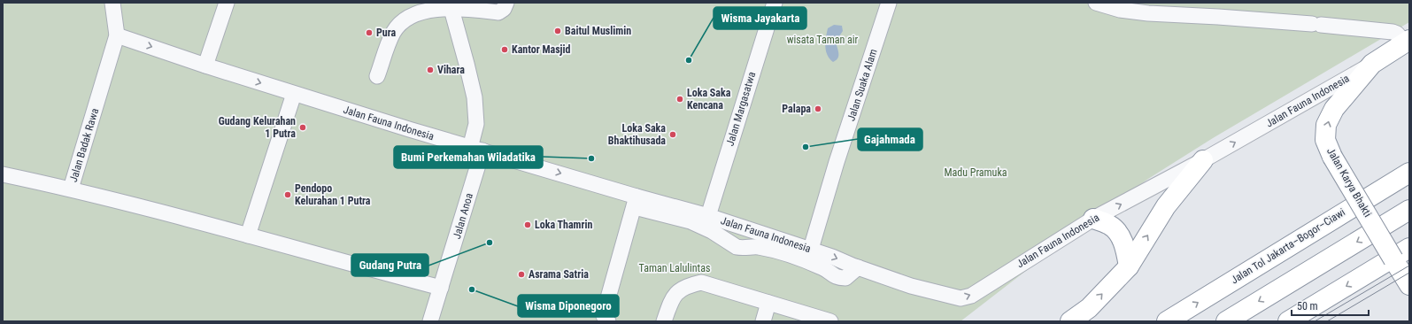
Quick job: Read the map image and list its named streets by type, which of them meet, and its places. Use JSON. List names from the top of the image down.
{
  "streets": {
    "highway": ["Jalan Karya Bhakti", "Jalan Tol Jakarta–Bogor–Ciawi"],
    "street": [
      "Jalan Suaka Alam",
      "Jalan Fauna Indonesia",
      "Jalan Margasatwa",
      "Jalan Badak Rawa",
      "Jalan Anoa"
    ]
  },
  "crossings": [
    ["Jalan Suaka Alam", "Jalan Fauna Indonesia"],
    ["Jalan Fauna Indonesia", "Jalan Margasatwa"],
    ["Jalan Fauna Indonesia", "Jalan Badak Rawa"],
    ["Jalan Fauna Indonesia", "Jalan Karya Bhakti"],
    ["Jalan Fauna Indonesia", "Jalan Anoa"]
  ],
  "one_way": ["Jalan Fauna Indonesia", "Jalan Karya Bhakti"],
  "parks": ["wisata Taman air", "Madu Pramuka", "Taman Lalulintas"],
  "places": [
    "Baitul Muslimin",
    "Pura",
    "Kantor Masjid",
    "Wisma Jayakarta",
    "Vihara",
    "Loka Saka Kencana",
    "Palapa",
    "Gudang Kelurahan 1 Putra",
    "Loka Saka Bhaktihusada",
    "Gajahmada",
    "Bumi Perkemahan Wiladatika",
    "Pendopo Kelurahan 1 Putra",
    "Loka Thamrin",
    "Gudang Putra",
    "Asrama Satria",
    "Wisma Diponegoro"
  ],
  "scale_bar": "50 m"
}
